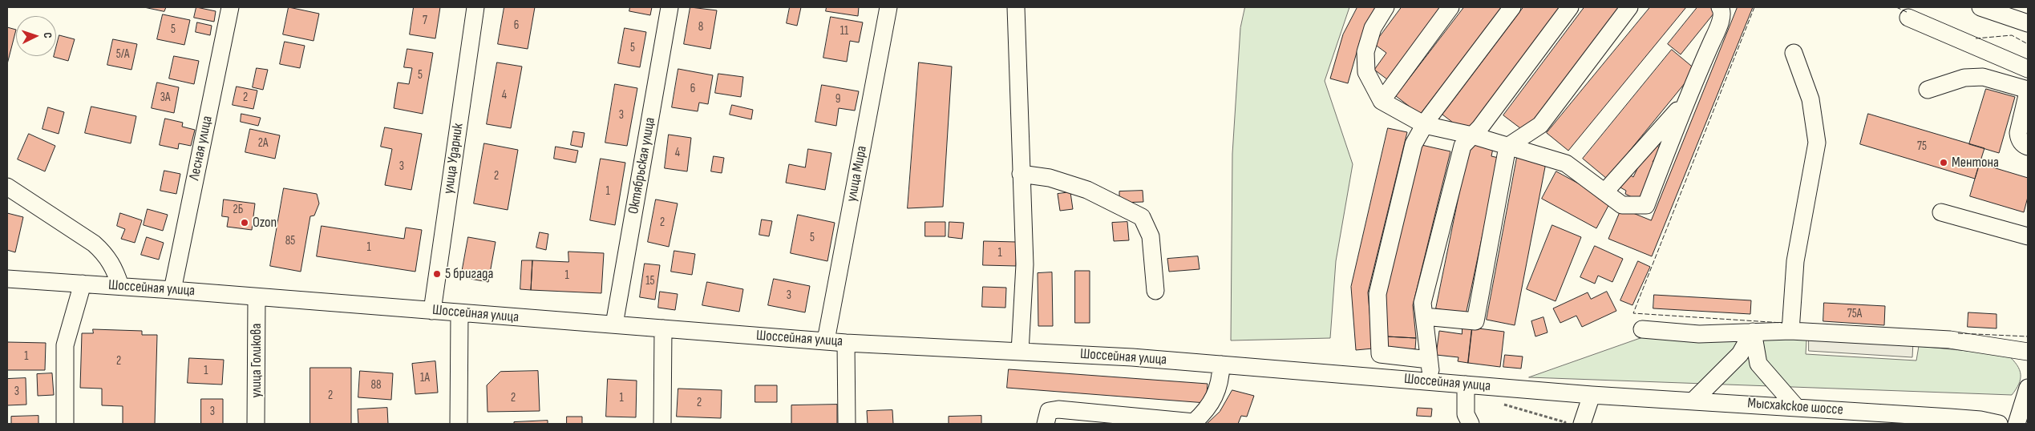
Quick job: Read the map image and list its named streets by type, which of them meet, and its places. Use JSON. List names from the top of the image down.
{
  "streets": {
    "street": [
      "Лесная улица",
      "улица Ударник",
      "Октябрьская улица",
      "улица Мира",
      "Шоссейная улица",
      "улица Голикова",
      "Мысхакское шоссе"
    ]
  },
  "crossings": [
    ["Лесная улица", "Шоссейная улица"],
    ["улица Ударник", "Шоссейная улица"],
    ["Октябрьская улица", "Шоссейная улица"],
    ["улица Мира", "Шоссейная улица"],
    ["Шоссейная улица", "улица Голикова"],
    ["Шоссейная улица", "Мысхакское шоссе"]
  ],
  "places": ["Ментона", "Ozon", "5 бригада"],
  "house_numbers": [
    "7",
    "6",
    "8",
    "5",
    "11",
    "5",
    "5/А",
    "5",
    "6",
    "4",
    "3А",
    "2",
    "9",
    "3",
    "2А",
    "75",
    "4",
    "3",
    "2",
    "1",
    "2Б",
    "2",
    "5",
    "85",
    "1",
    "1",
    "1",
    "15",
    "3",
    "75А",
    "1",
    "2",
    "1",
    "1А",
    "88",
    "3",
    "2",
    "2",
    "1",
    "2",
    "3"
  ],
  "north": "right"
}
